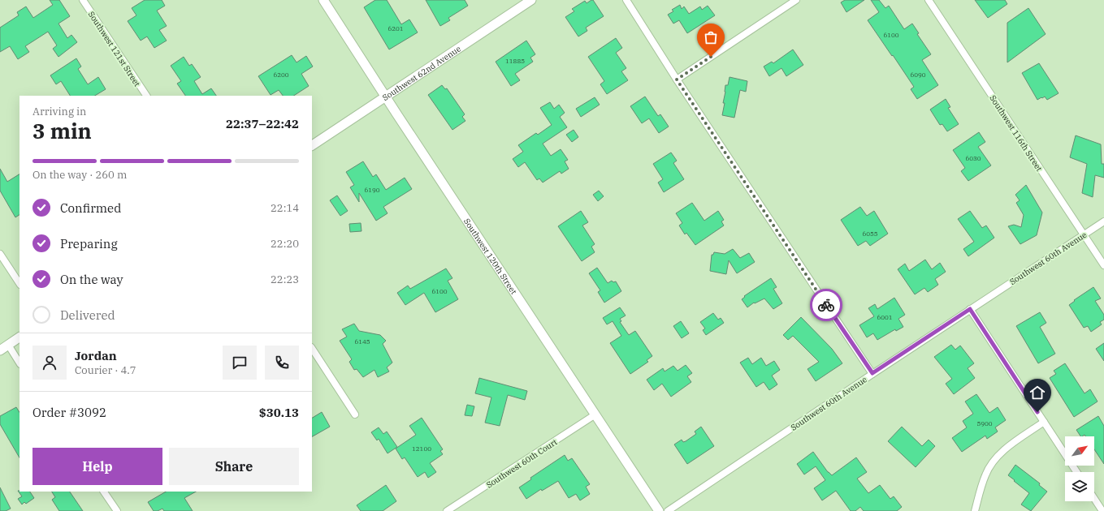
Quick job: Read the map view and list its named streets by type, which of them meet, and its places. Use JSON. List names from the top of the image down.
{
  "streets": {
    "street": [
      "Southwest 121st Street",
      "Southwest 62nd Avenue",
      "Southwest 116th Street",
      "Southwest 120th Street",
      "Southwest 60th Avenue",
      "Southwest 60th Court"
    ]
  },
  "crossings": [
    ["Southwest 62nd Avenue", "Southwest 120th Street"],
    ["Southwest 116th Street", "Southwest 60th Avenue"],
    ["Southwest 120th Street", "Southwest 60th Court"]
  ],
  "house_numbers": [
    "6201",
    "6100",
    "11885",
    "6200",
    "6090",
    "6030",
    "6190",
    "6055",
    "6100",
    "6001",
    "6145",
    "5900",
    "12100"
  ],
  "north": "top right",
  "page": {
    "heading": ["3 min", "Arriving in", "22:37–22:42"],
    "panel": [
      "Jordan",
      "Courier · 4.7",
      "Order #3092",
      "$30.13"
    ],
    "bar": "On the way · 260 m",
    "list": [
      ["Confirmed", "22:14"],
      ["Preparing", "22:20"],
      ["On the way", "22:23"],
      "Delivered"
    ],
    "buttons": ["Help", "Share"]
  }
}
